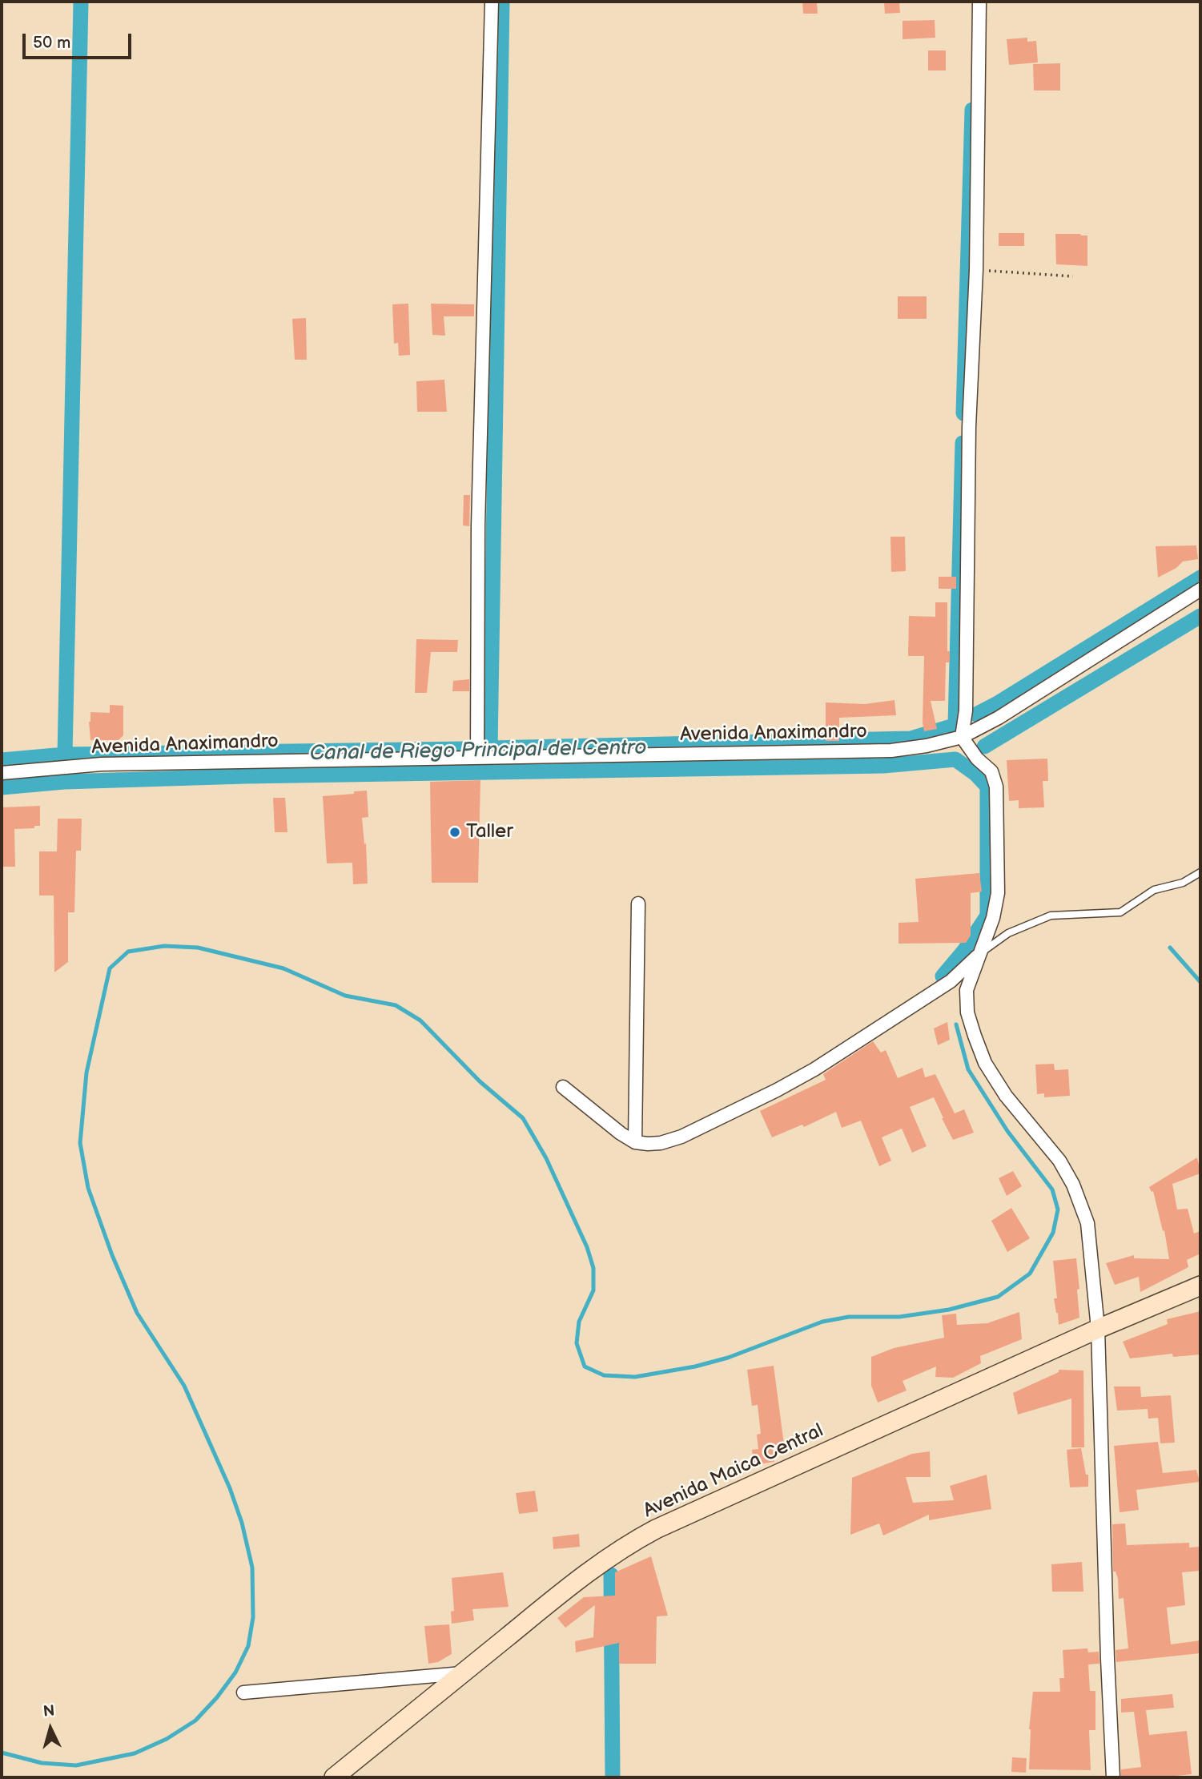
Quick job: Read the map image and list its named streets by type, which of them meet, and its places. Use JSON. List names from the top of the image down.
{
  "streets": {
    "street": ["Avenida Anaximandro", "Avenida Maica Central"]
  },
  "water": ["Canal de Riego Principal del Centro"],
  "places": ["Taller"],
  "scale_bar": "50 m",
  "north": "top"
}
